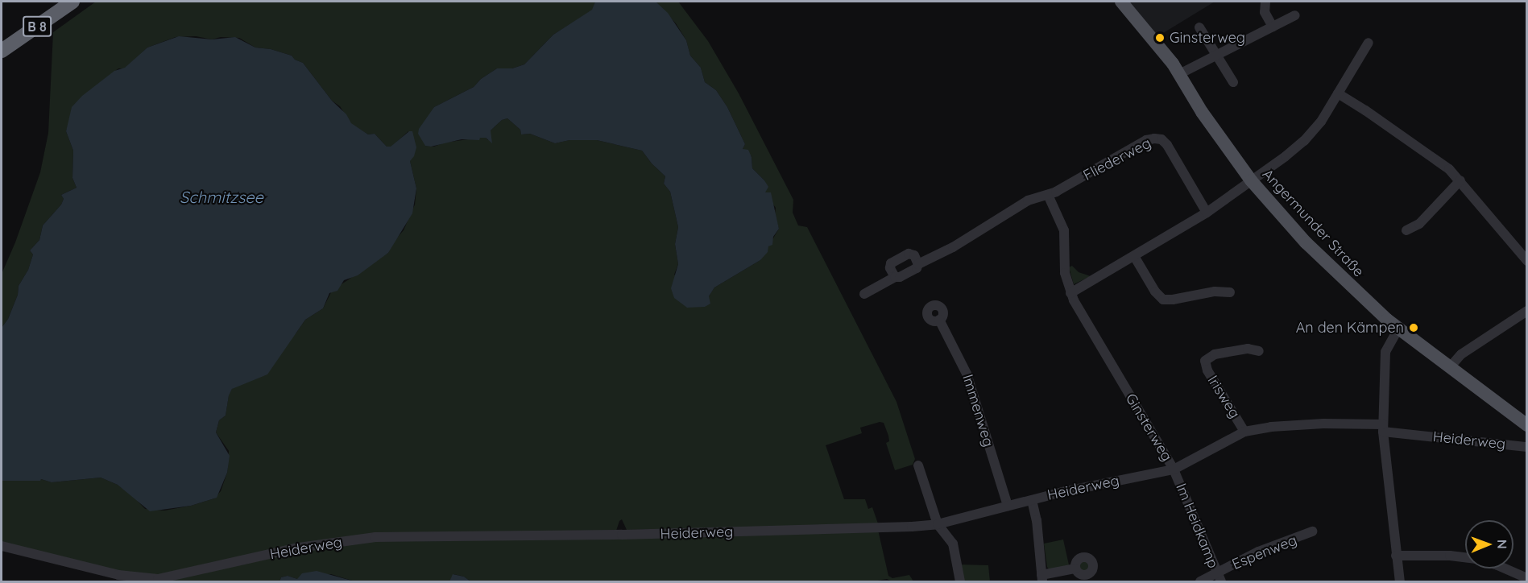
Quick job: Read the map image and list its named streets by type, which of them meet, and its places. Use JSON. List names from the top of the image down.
{
  "streets": {
    "highway": ["B 8"],
    "main road": ["Angermunder Straße"],
    "street": [
      "Fliederweg",
      "Irisweg",
      "Immenweg",
      "Ginsterweg",
      "Heiderweg",
      "Im Heidkamp",
      "Espenweg"
    ]
  },
  "crossings": [
    ["Irisweg", "Heiderweg"],
    ["Immenweg", "Heiderweg"],
    ["Ginsterweg", "Heiderweg"],
    ["Ginsterweg", "Im Heidkamp"],
    ["Heiderweg", "Im Heidkamp"],
    ["Im Heidkamp", "Espenweg"]
  ],
  "water": ["Schmitzsee"],
  "places": ["Ginsterweg", "An den Kämpen"],
  "north": "right"
}
